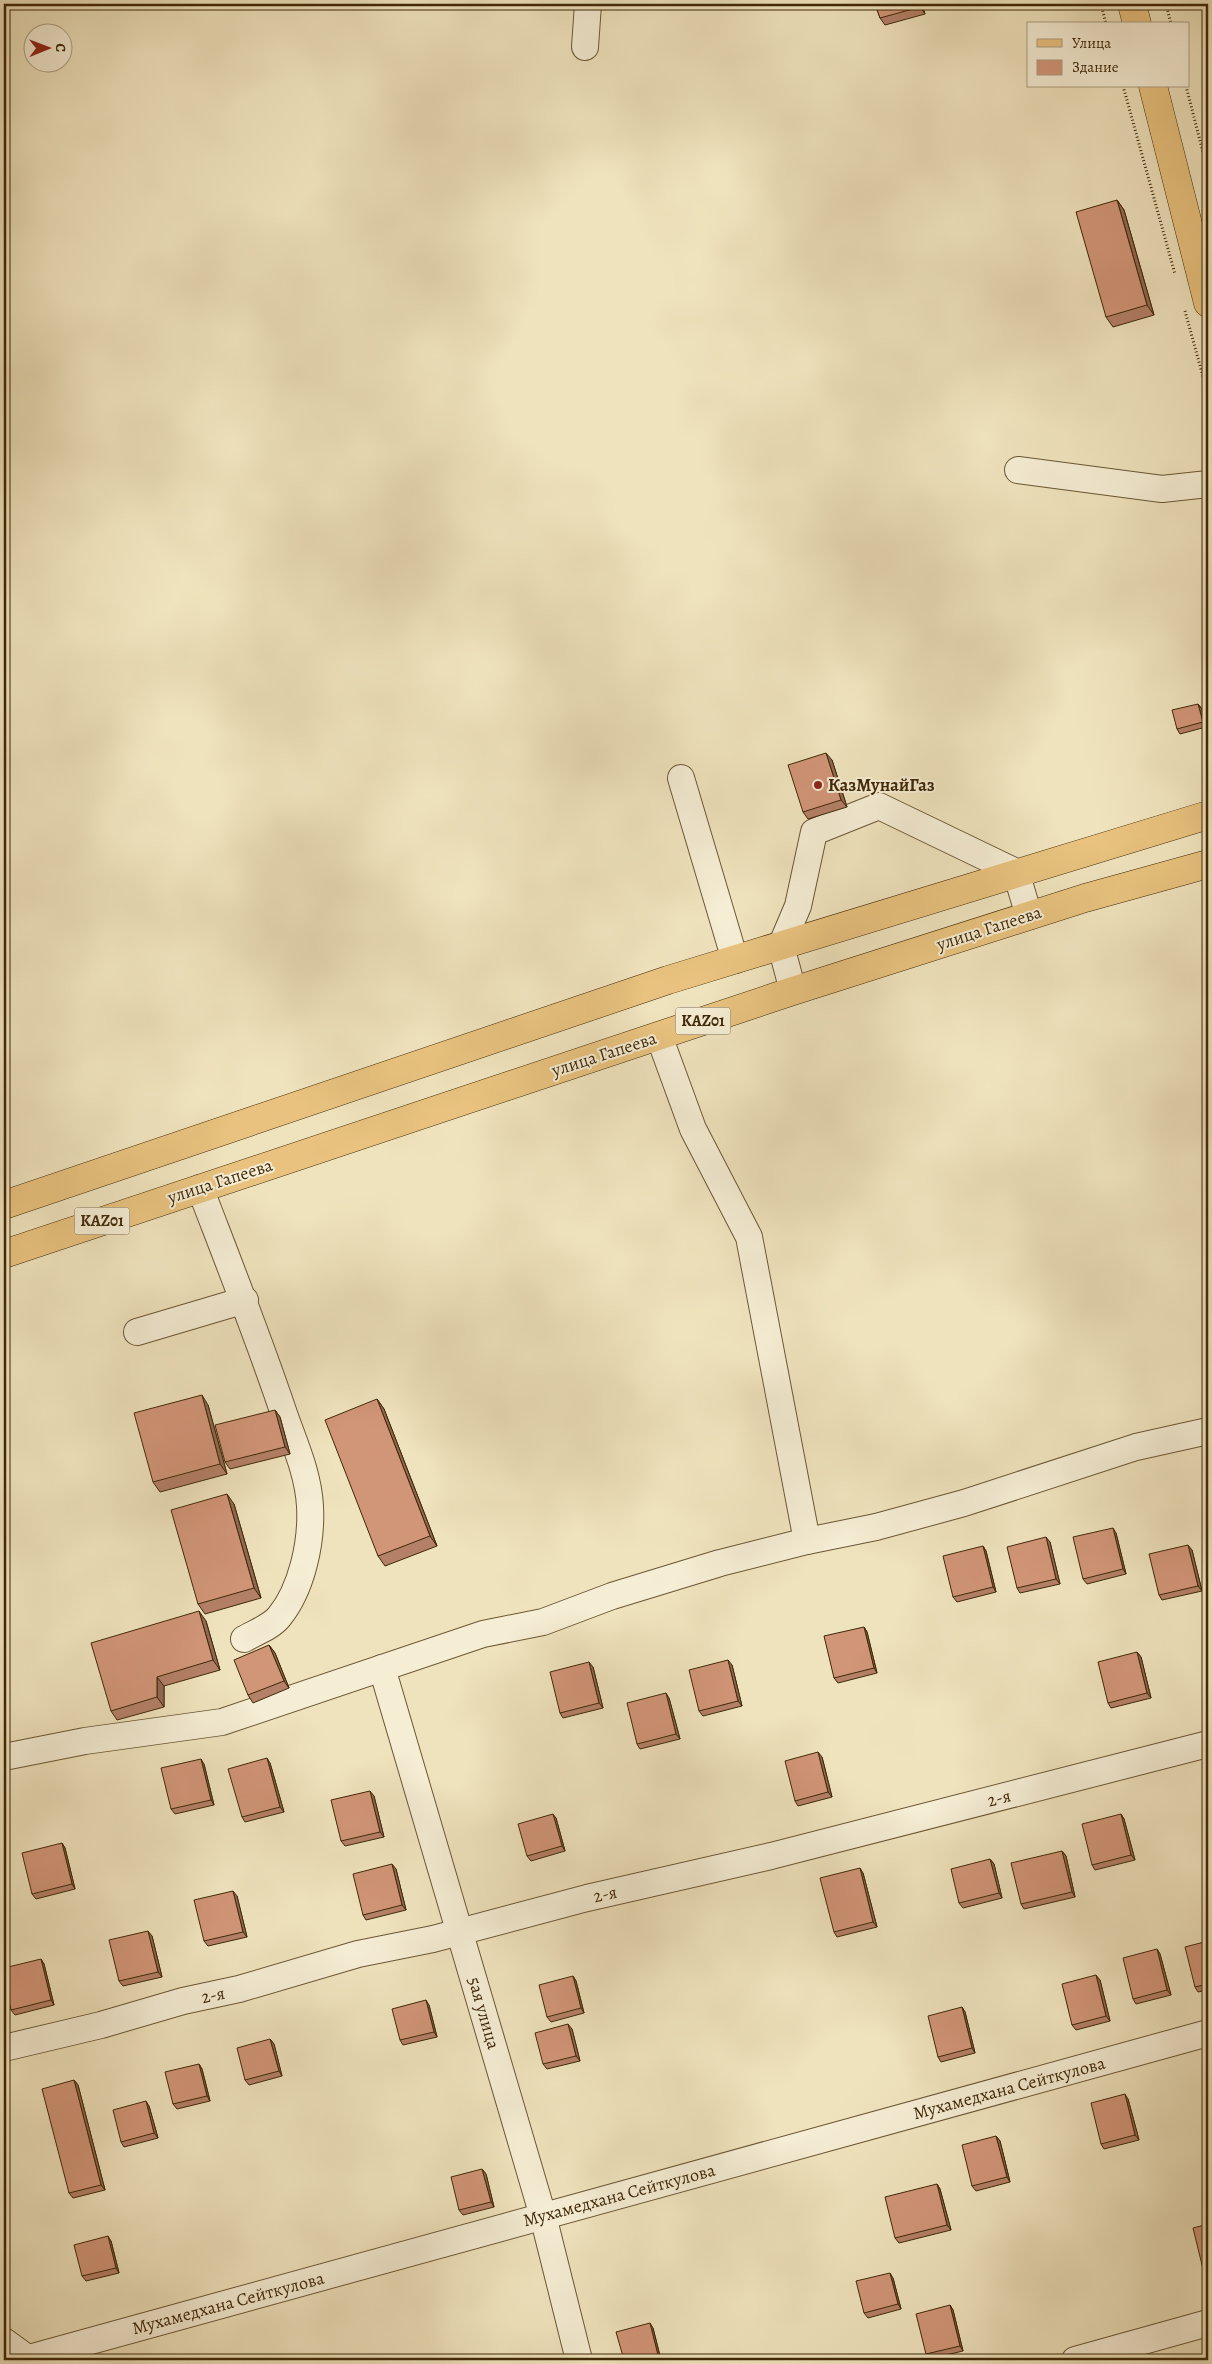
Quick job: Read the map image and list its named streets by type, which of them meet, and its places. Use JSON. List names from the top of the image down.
{
  "streets": {
    "main road": ["улица Гапеева", "KАZ01"],
    "street": ["2-я", "5ая улица", "Мухамедхана Сейткулова"]
  },
  "crossings": [
    ["2-я", "5ая улица"],
    ["5ая улица", "Мухамедхана Сейткулова"]
  ],
  "places": ["КазМунайГаз"],
  "legend": ["Улица", "Здание"],
  "north": "right"
}
